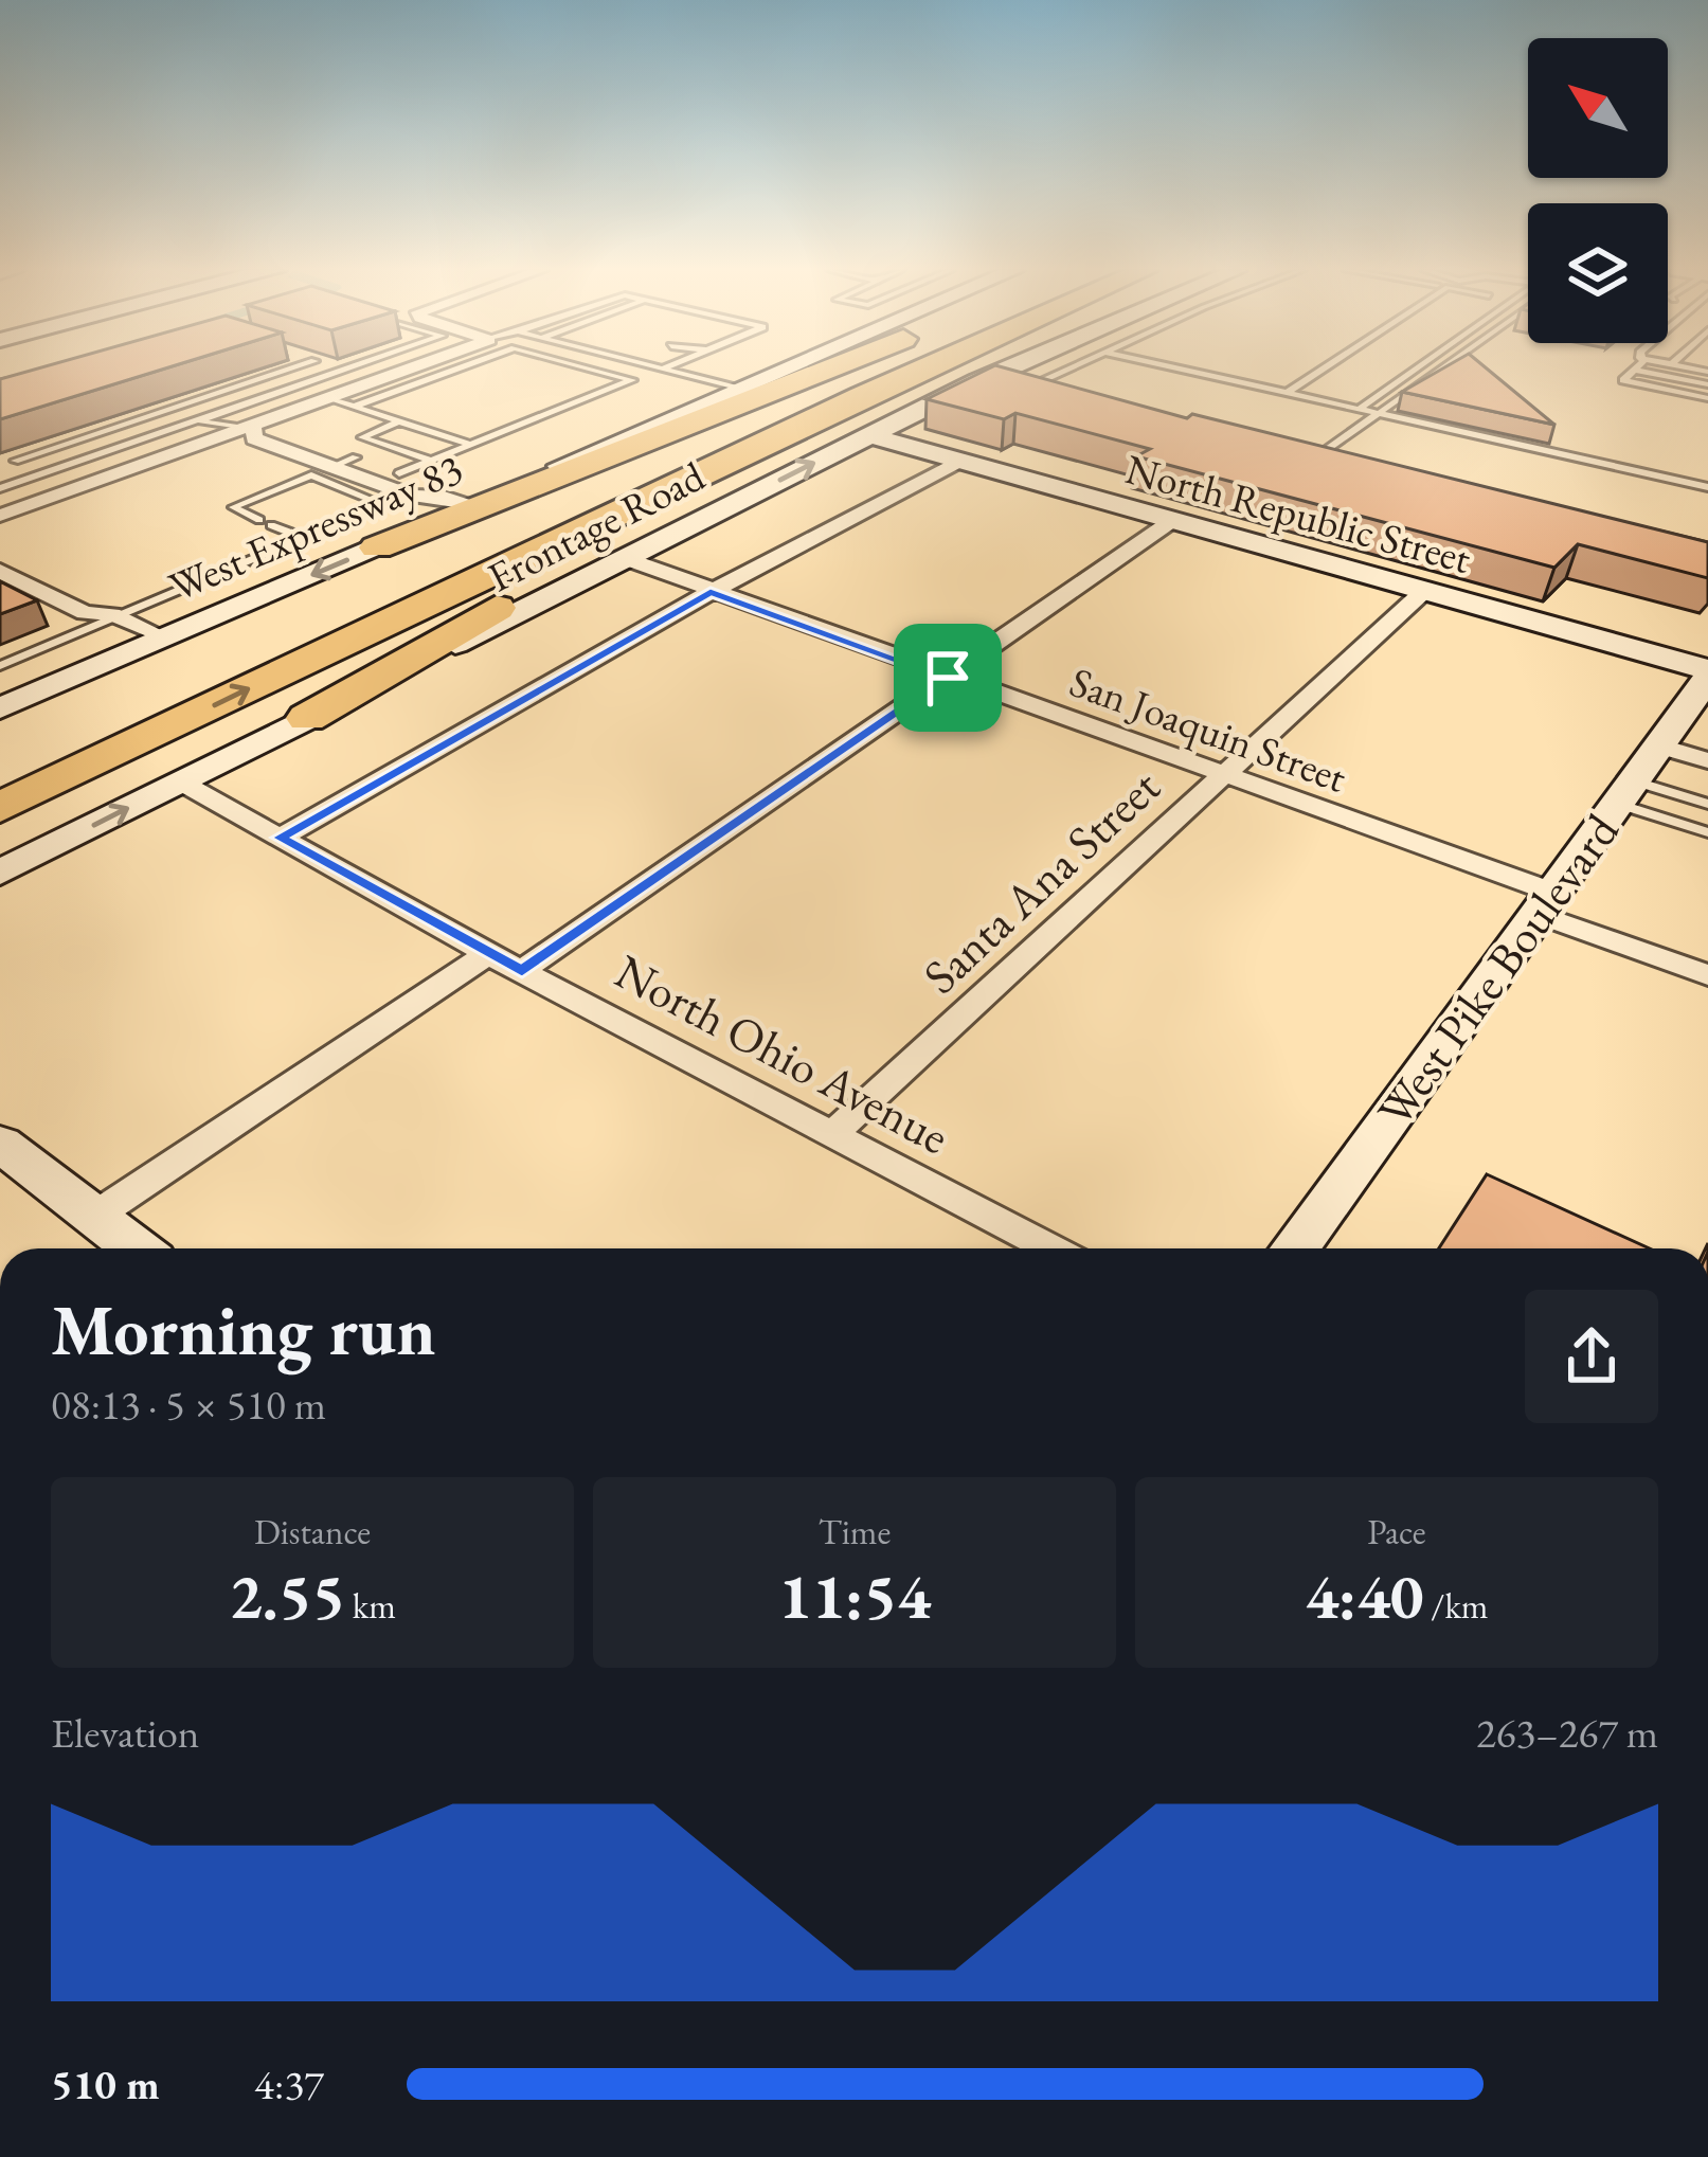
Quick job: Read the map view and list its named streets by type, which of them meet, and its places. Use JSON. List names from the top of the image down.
{
  "streets": {
    "main road": [
      "North Republic Street",
      "Frontage Road",
      "West Expressway 83",
      "West Pike Boulevard"
    ],
    "street": ["San Joaquin Street", "Santa Ana Street", "North Ohio Avenue"]
  },
  "crossings": [
    ["North Republic Street", "Frontage Road"],
    ["North Republic Street", "Santa Ana Street"],
    ["North Republic Street", "West Pike Boulevard"],
    ["Frontage Road", "San Joaquin Street"],
    ["Frontage Road", "North Ohio Avenue"],
    ["San Joaquin Street", "Santa Ana Street"],
    ["San Joaquin Street", "West Pike Boulevard"],
    ["Santa Ana Street", "North Ohio Avenue"]
  ],
  "one_way": ["Frontage Road"],
  "north": "top left",
  "page": {
    "heading": ["Morning run", "08:13 · 5 × 510 m"],
    "stats": [
      ["Distance", "2.55 km"],
      ["Time", "11:54"],
      ["Pace", "4:40 /km"]
    ],
    "chart": ["Elevation", "263–267 m"],
    "list": [
      {
        "name": "510 m",
        "note": "4:37"
      }
    ]
  }
}
